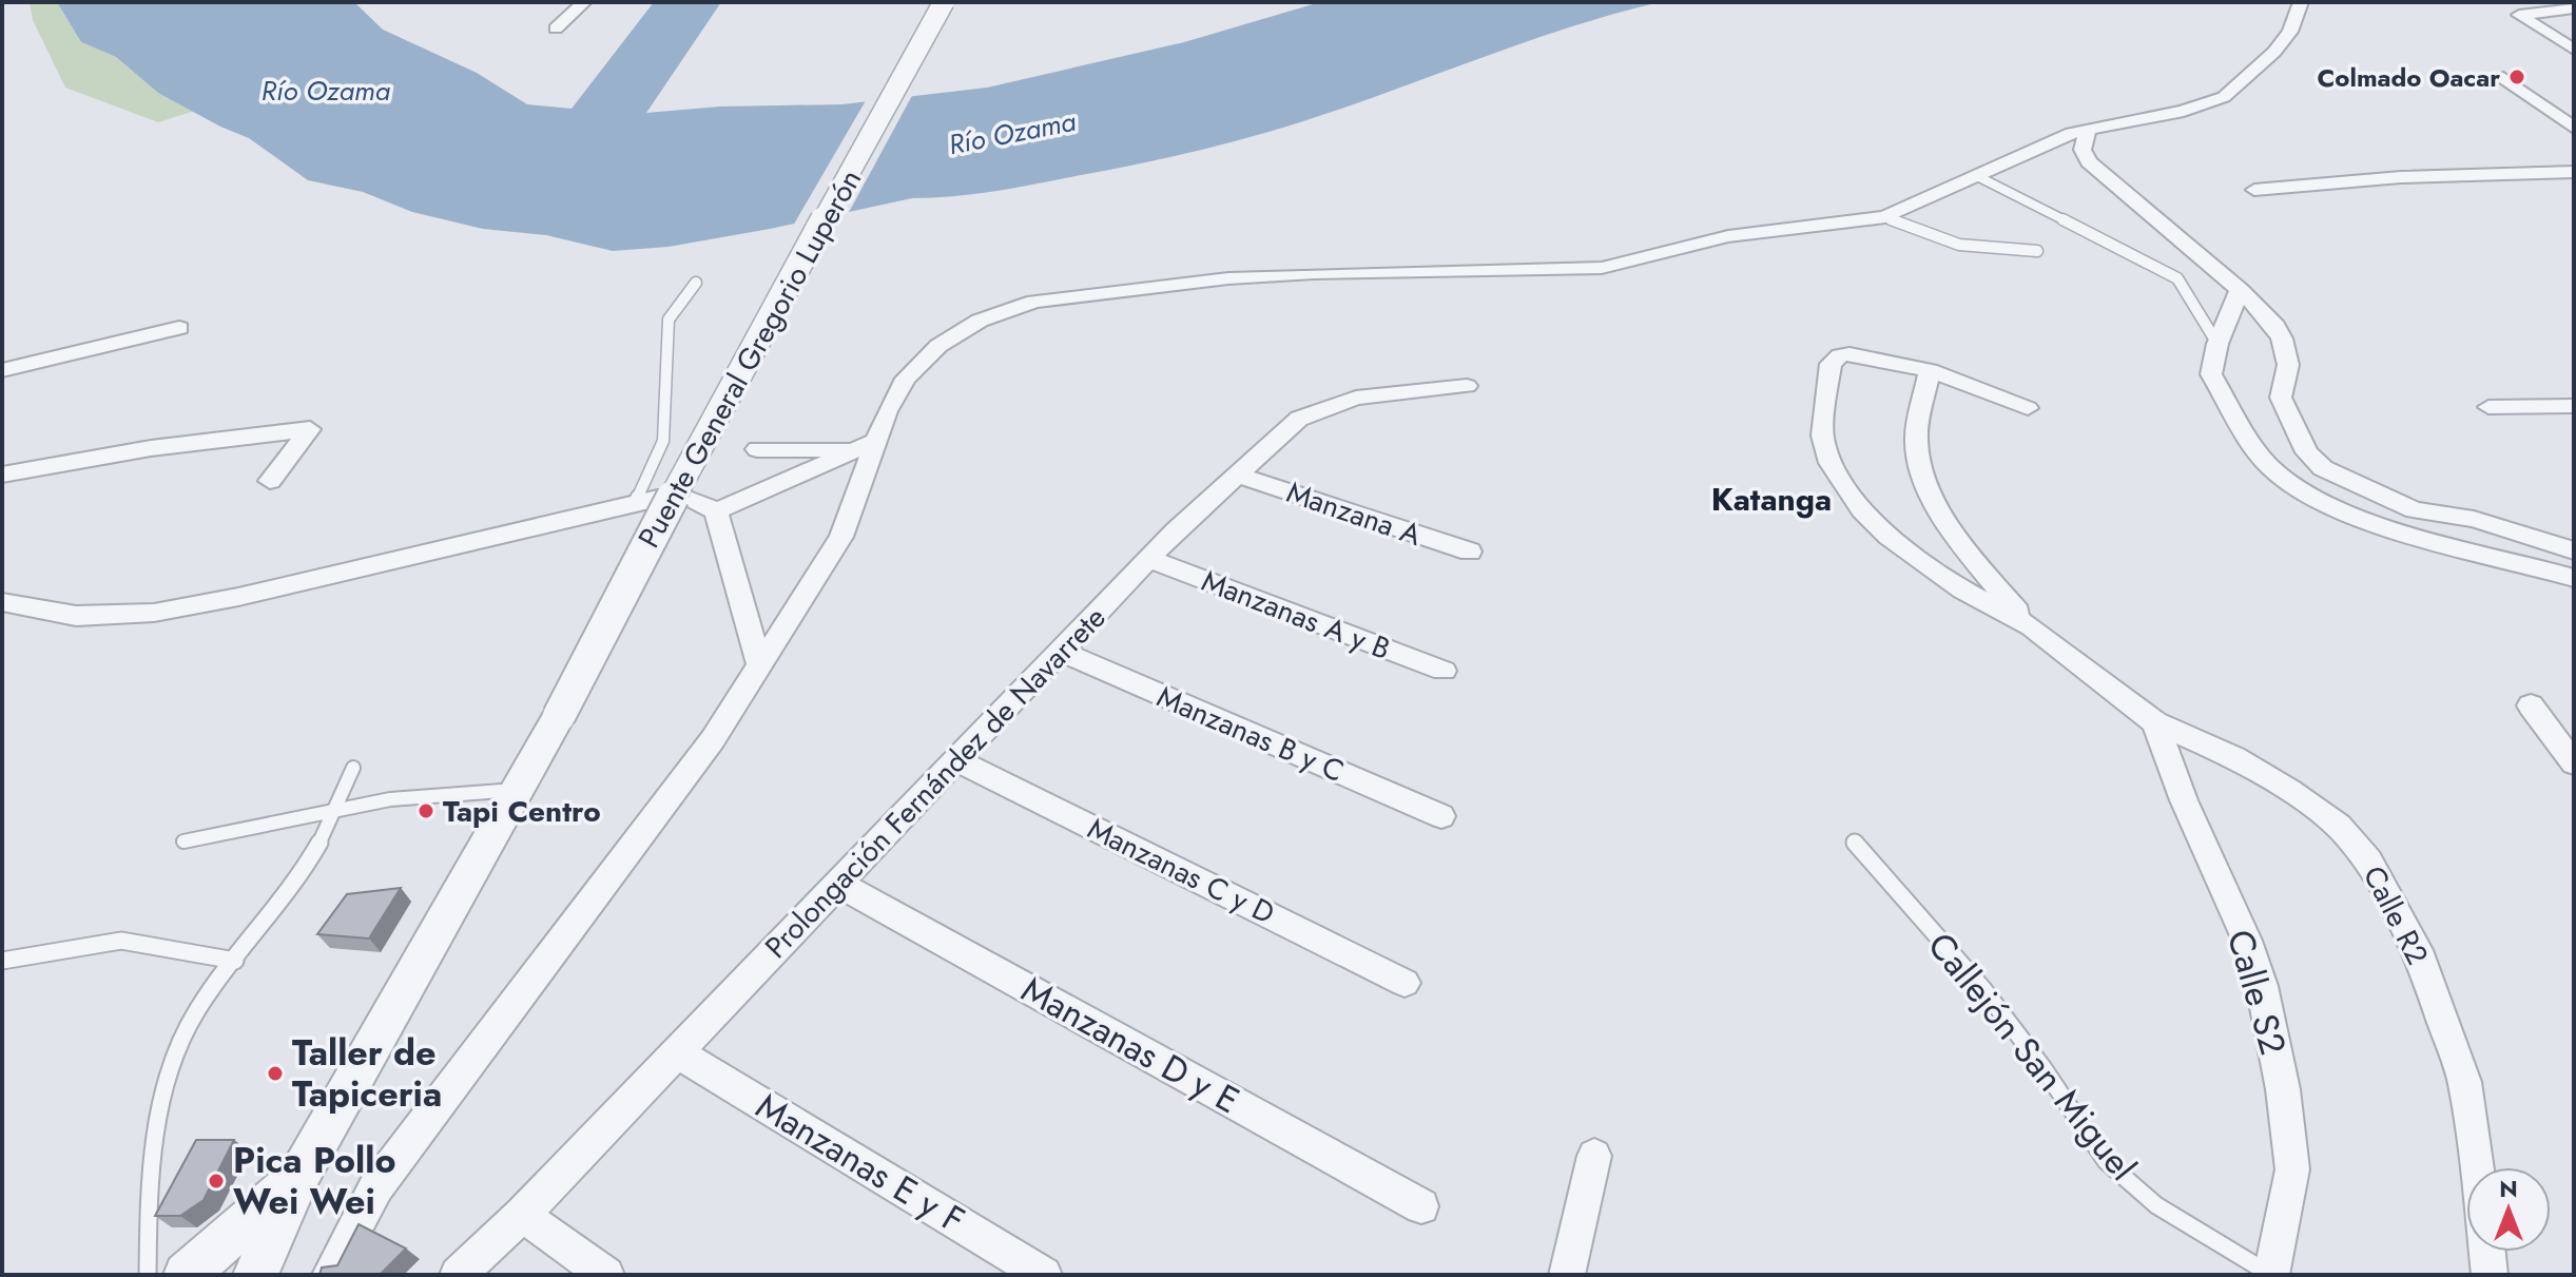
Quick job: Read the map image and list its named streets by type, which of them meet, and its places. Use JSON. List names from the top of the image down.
{
  "streets": {
    "street": [
      "Puente General Gregorio Luperón",
      "Manzana A",
      "Manzanas A y B",
      "Manzanas B y C",
      "Prolongación Fernández de Navarrete",
      "Manzanas C y D",
      "Calle R2",
      "Calle S2",
      "Manzanas D y E",
      "Manzanas E y F"
    ],
    "lane": ["Callejón San Miguel"]
  },
  "crossings": [
    ["Manzana A", "Prolongación Fernández de Navarrete"],
    ["Manzanas A y B", "Prolongación Fernández de Navarrete"],
    ["Manzanas B y C", "Prolongación Fernández de Navarrete"],
    ["Prolongación Fernández de Navarrete", "Manzanas C y D"],
    ["Prolongación Fernández de Navarrete", "Manzanas D y E"],
    ["Prolongación Fernández de Navarrete", "Manzanas E y F"],
    ["Calle R2", "Calle S2"],
    ["Calle S2", "Callejón San Miguel"]
  ],
  "districts": ["Katanga"],
  "water": ["Río Ozama"],
  "places": [
    "Colmado Oacar",
    "Tapi Centro",
    "Taller de Tapiceria",
    "Pica Pollo Wei Wei"
  ],
  "north": "top"
}
